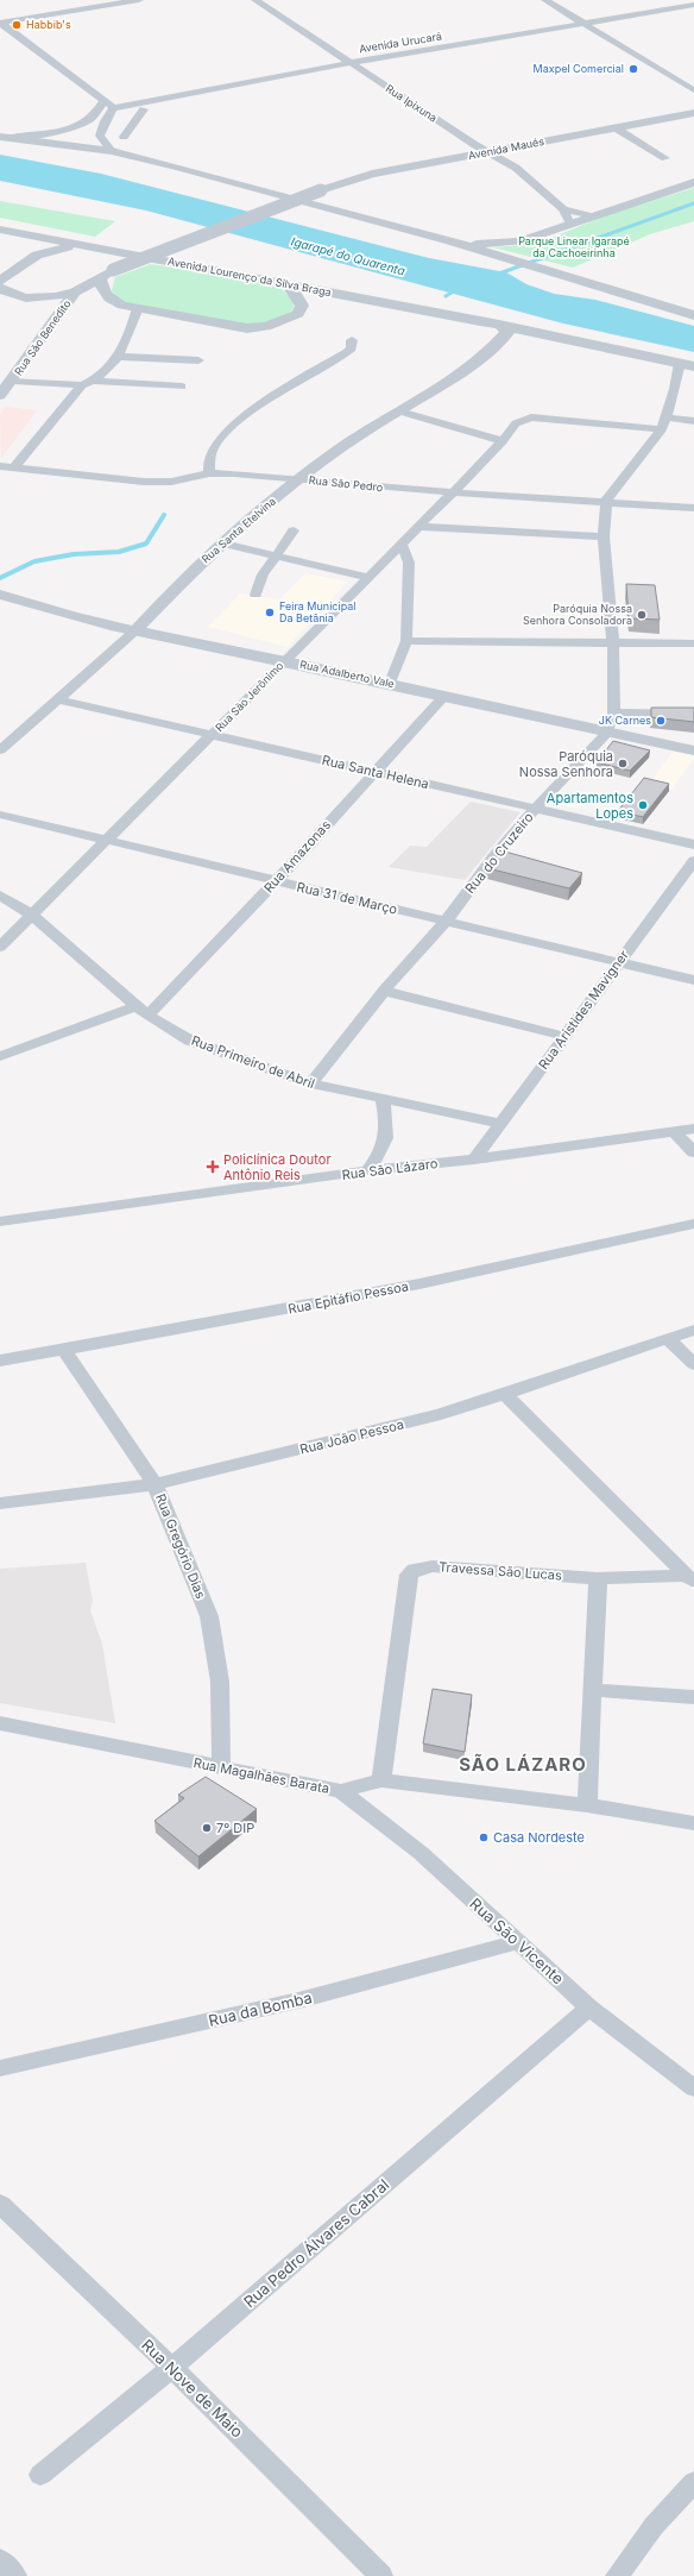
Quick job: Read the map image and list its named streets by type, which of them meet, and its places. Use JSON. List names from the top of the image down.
{
  "streets": {
    "street": [
      "Avenida Urucará",
      "Rua Ipixuna",
      "Avenida Maués",
      "Avenida Lourenço da Silva Braga",
      "Rua São Benedito",
      "Rua São Pedro",
      "Rua Santa Etelvina",
      "Rua Adalberto Vale",
      "Rua São Jerônimo",
      "Rua Santa Helena",
      "Rua do Cruzeiro",
      "Rua Amazonas",
      "Rua 31 de Março",
      "Rua Aristides Mavigner",
      "Rua Primeiro de Abril",
      "Rua São Lázaro",
      "Rua Epitáfio Pessoa",
      "Rua João Pessoa",
      "Rua Gregório Dias",
      "Travessa São Lucas",
      "Rua Magalhães Barata",
      "Rua São Vicente",
      "Rua da Bomba",
      "Rua Pedro Álvares Cabral",
      "Rua Nove de Maio"
    ]
  },
  "crossings": [
    ["Avenida Urucará", "Rua Ipixuna"],
    ["Rua Ipixuna", "Avenida Maués"],
    ["Avenida Maués", "Rua São Benedito"],
    ["Avenida Lourenço da Silva Braga", "Rua Santa Etelvina"],
    ["Rua São Pedro", "Rua Santa Etelvina"],
    ["Rua São Pedro", "Rua São Jerônimo"],
    ["Rua São Pedro", "Rua do Cruzeiro"],
    ["Rua Santa Etelvina", "Rua Adalberto Vale"],
    ["Rua Santa Etelvina", "Rua Santa Helena"],
    ["Rua Adalberto Vale", "Rua São Jerônimo"],
    ["Rua Adalberto Vale", "Rua do Cruzeiro"],
    ["Rua Adalberto Vale", "Rua Amazonas"],
    ["Rua São Jerônimo", "Rua Santa Helena"],
    ["Rua São Jerônimo", "Rua 31 de Março"],
    ["Rua São Jerônimo", "Rua Primeiro de Abril"],
    ["Rua Santa Helena", "Rua do Cruzeiro"],
    ["Rua Santa Helena", "Rua Amazonas"],
    ["Rua do Cruzeiro", "Rua 31 de Março"],
    ["Rua do Cruzeiro", "Rua Primeiro de Abril"],
    ["Rua Amazonas", "Rua 31 de Março"],
    ["Rua Amazonas", "Rua Primeiro de Abril"],
    ["Rua 31 de Março", "Rua Aristides Mavigner"],
    ["Rua Aristides Mavigner", "Rua Primeiro de Abril"],
    ["Rua Aristides Mavigner", "Rua São Lázaro"],
    ["Rua Epitáfio Pessoa", "Rua Gregório Dias"],
    ["Rua João Pessoa", "Rua Gregório Dias"],
    ["Rua Gregório Dias", "Rua Magalhães Barata"],
    ["Travessa São Lucas", "Rua Magalhães Barata"],
    ["Rua Magalhães Barata", "Rua São Vicente"],
    ["Rua São Vicente", "Rua da Bomba"],
    ["Rua São Vicente", "Rua Pedro Álvares Cabral"],
    ["Rua Pedro Álvares Cabral", "Rua Nove de Maio"]
  ],
  "districts": ["SÃO LÁZARO"],
  "water": ["Igarapé do Quarenta"],
  "parks": ["Parque Linear Igarapé da Cachoeirinha"],
  "places": {
    "other": [
      "Habbib's",
      "Maxpel Comercial",
      "Feira Municipal Da Betânia",
      "Paróquia Nossa Senhora Consoladora",
      "JK Carnes",
      "Paróquia Nossa Senhora",
      "Apartamentos Lopes",
      "7º DIP",
      "Casa Nordeste"
    ],
    "health": ["Policlínica Doutor Antônio Reis"]
  }
}
